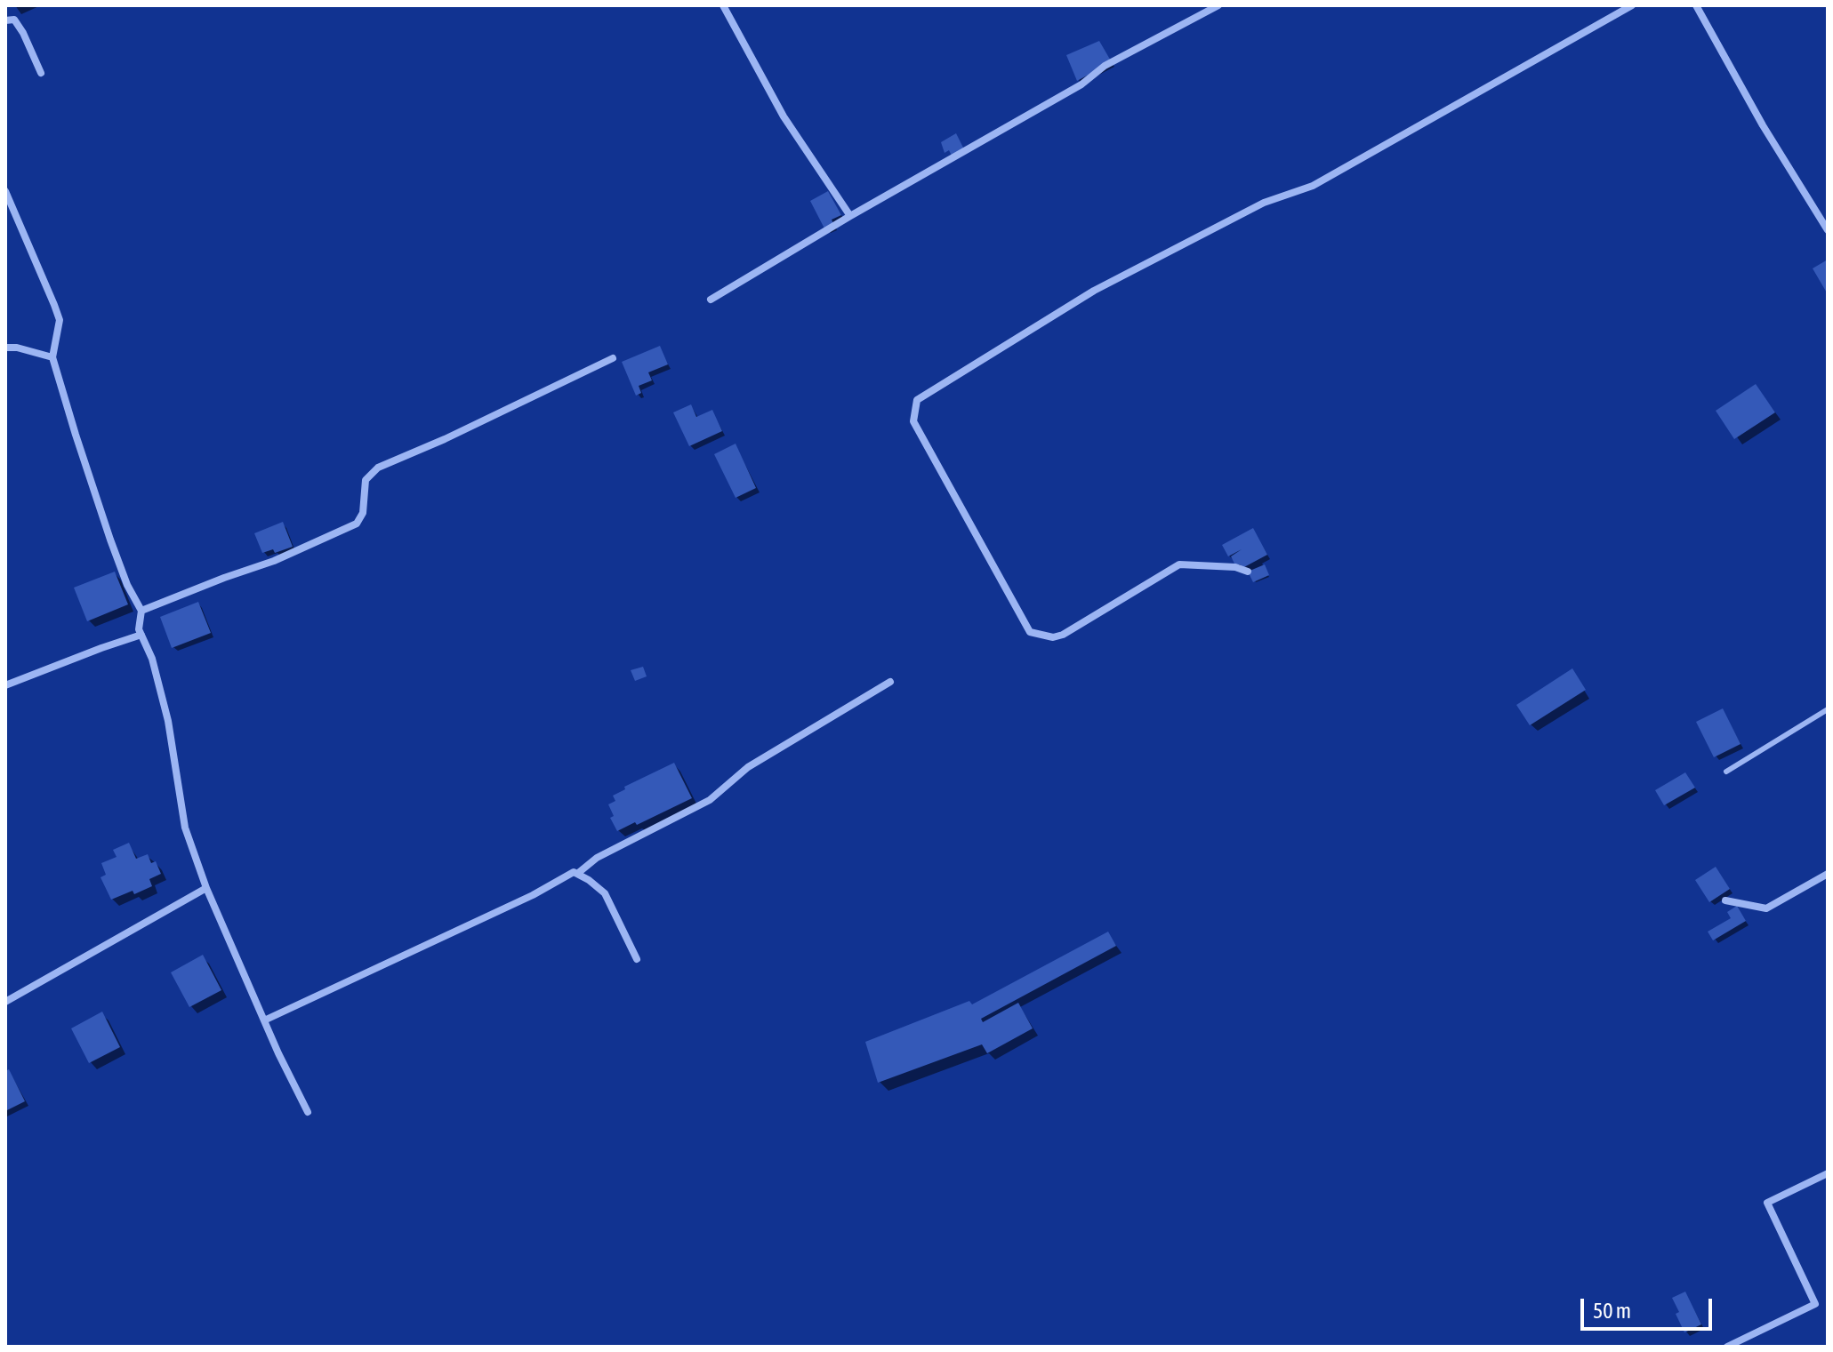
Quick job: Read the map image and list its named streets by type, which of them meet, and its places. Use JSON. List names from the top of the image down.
{
  "scale_bar": "50 m"
}
